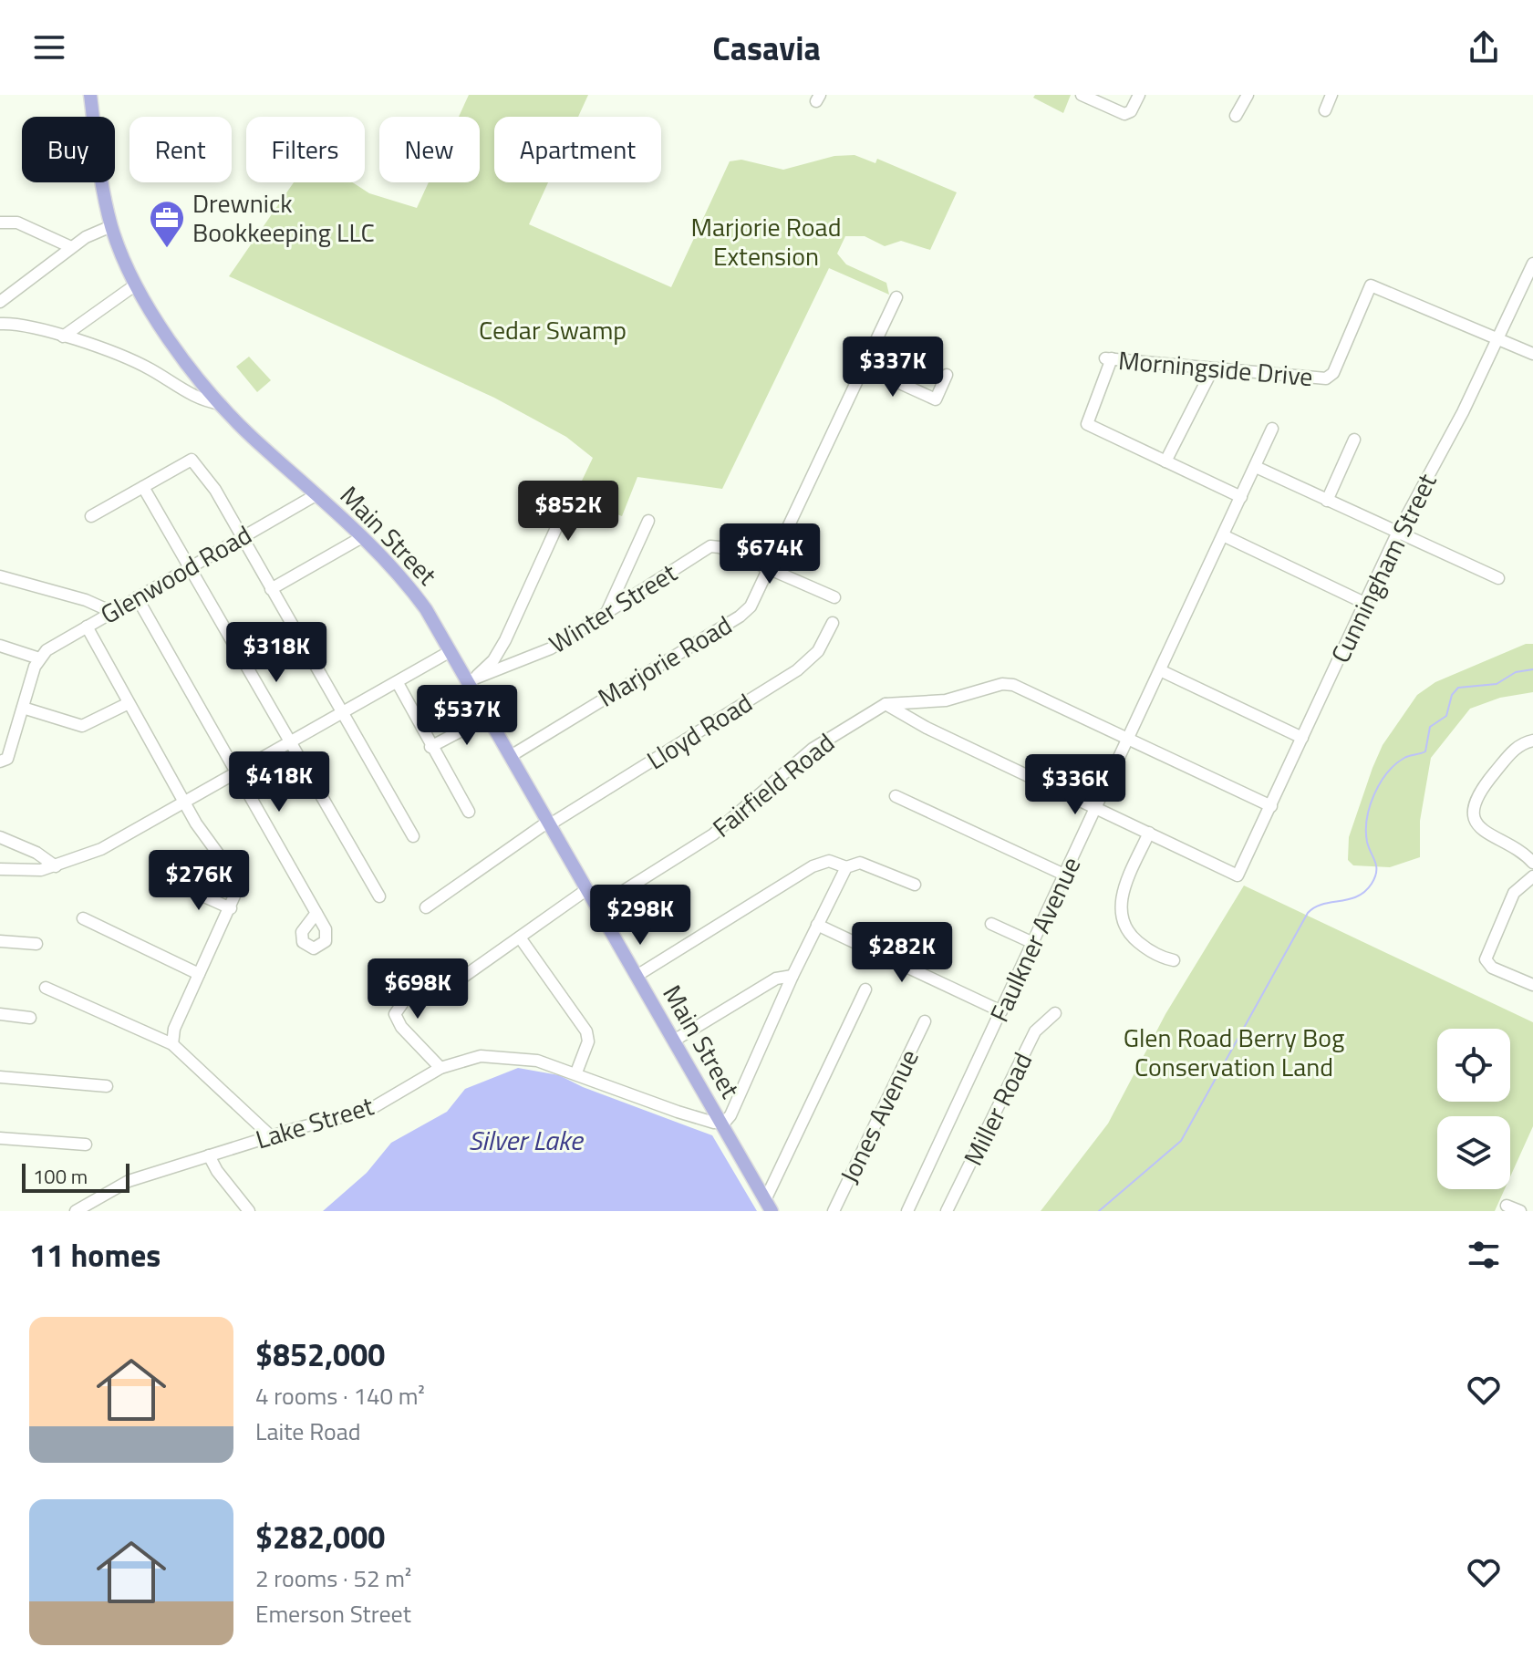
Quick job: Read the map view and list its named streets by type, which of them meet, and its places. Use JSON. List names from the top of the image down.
{
  "streets": {
    "main road": ["Main Street"],
    "street": [
      "Morningside Drive",
      "Cunningham Street",
      "Glenwood Road",
      "Winter Street",
      "Marjorie Road",
      "Lloyd Road",
      "Fairfield Road",
      "Faulkner Avenue",
      "Miller Road",
      "Jones Avenue",
      "Lake Street"
    ]
  },
  "crossings": [
    ["Morningside Drive", "Cunningham Street"],
    ["Main Street", "Glenwood Road"],
    ["Main Street", "Winter Street"],
    ["Main Street", "Marjorie Road"],
    ["Main Street", "Lloyd Road"],
    ["Main Street", "Fairfield Road"],
    ["Main Street", "Lake Street"],
    ["Winter Street", "Marjorie Road"],
    ["Fairfield Road", "Faulkner Avenue"]
  ],
  "water": ["Silver Lake"],
  "parks": ["Marjorie Road Extension", "Cedar Swamp", "Glen Road Berry Bog Conservation Land"],
  "places": {
    "office": ["Drewnick Bookkeeping LLC"]
  },
  "scale_bar": "100 m",
  "page": {
    "header": "Casavia",
    "chip": [
      "Buy",
      "Rent",
      "Filters",
      "New",
      "Apartment"
    ],
    "price": [
      "$337K",
      "$852K",
      "$674K",
      "$318K",
      "$537K",
      "$418K",
      "$336K",
      "$276K",
      "$298K",
      "$282K",
      "$698K"
    ],
    "scale": "100 m",
    "heading": "11 homes",
    "list": [
      {
        "name": "$852,000",
        "note": "4 rooms · 140 m² · Laite Road"
      },
      {
        "name": "$282,000",
        "note": "2 rooms · 52 m² · Emerson Street"
      }
    ]
  }
}
